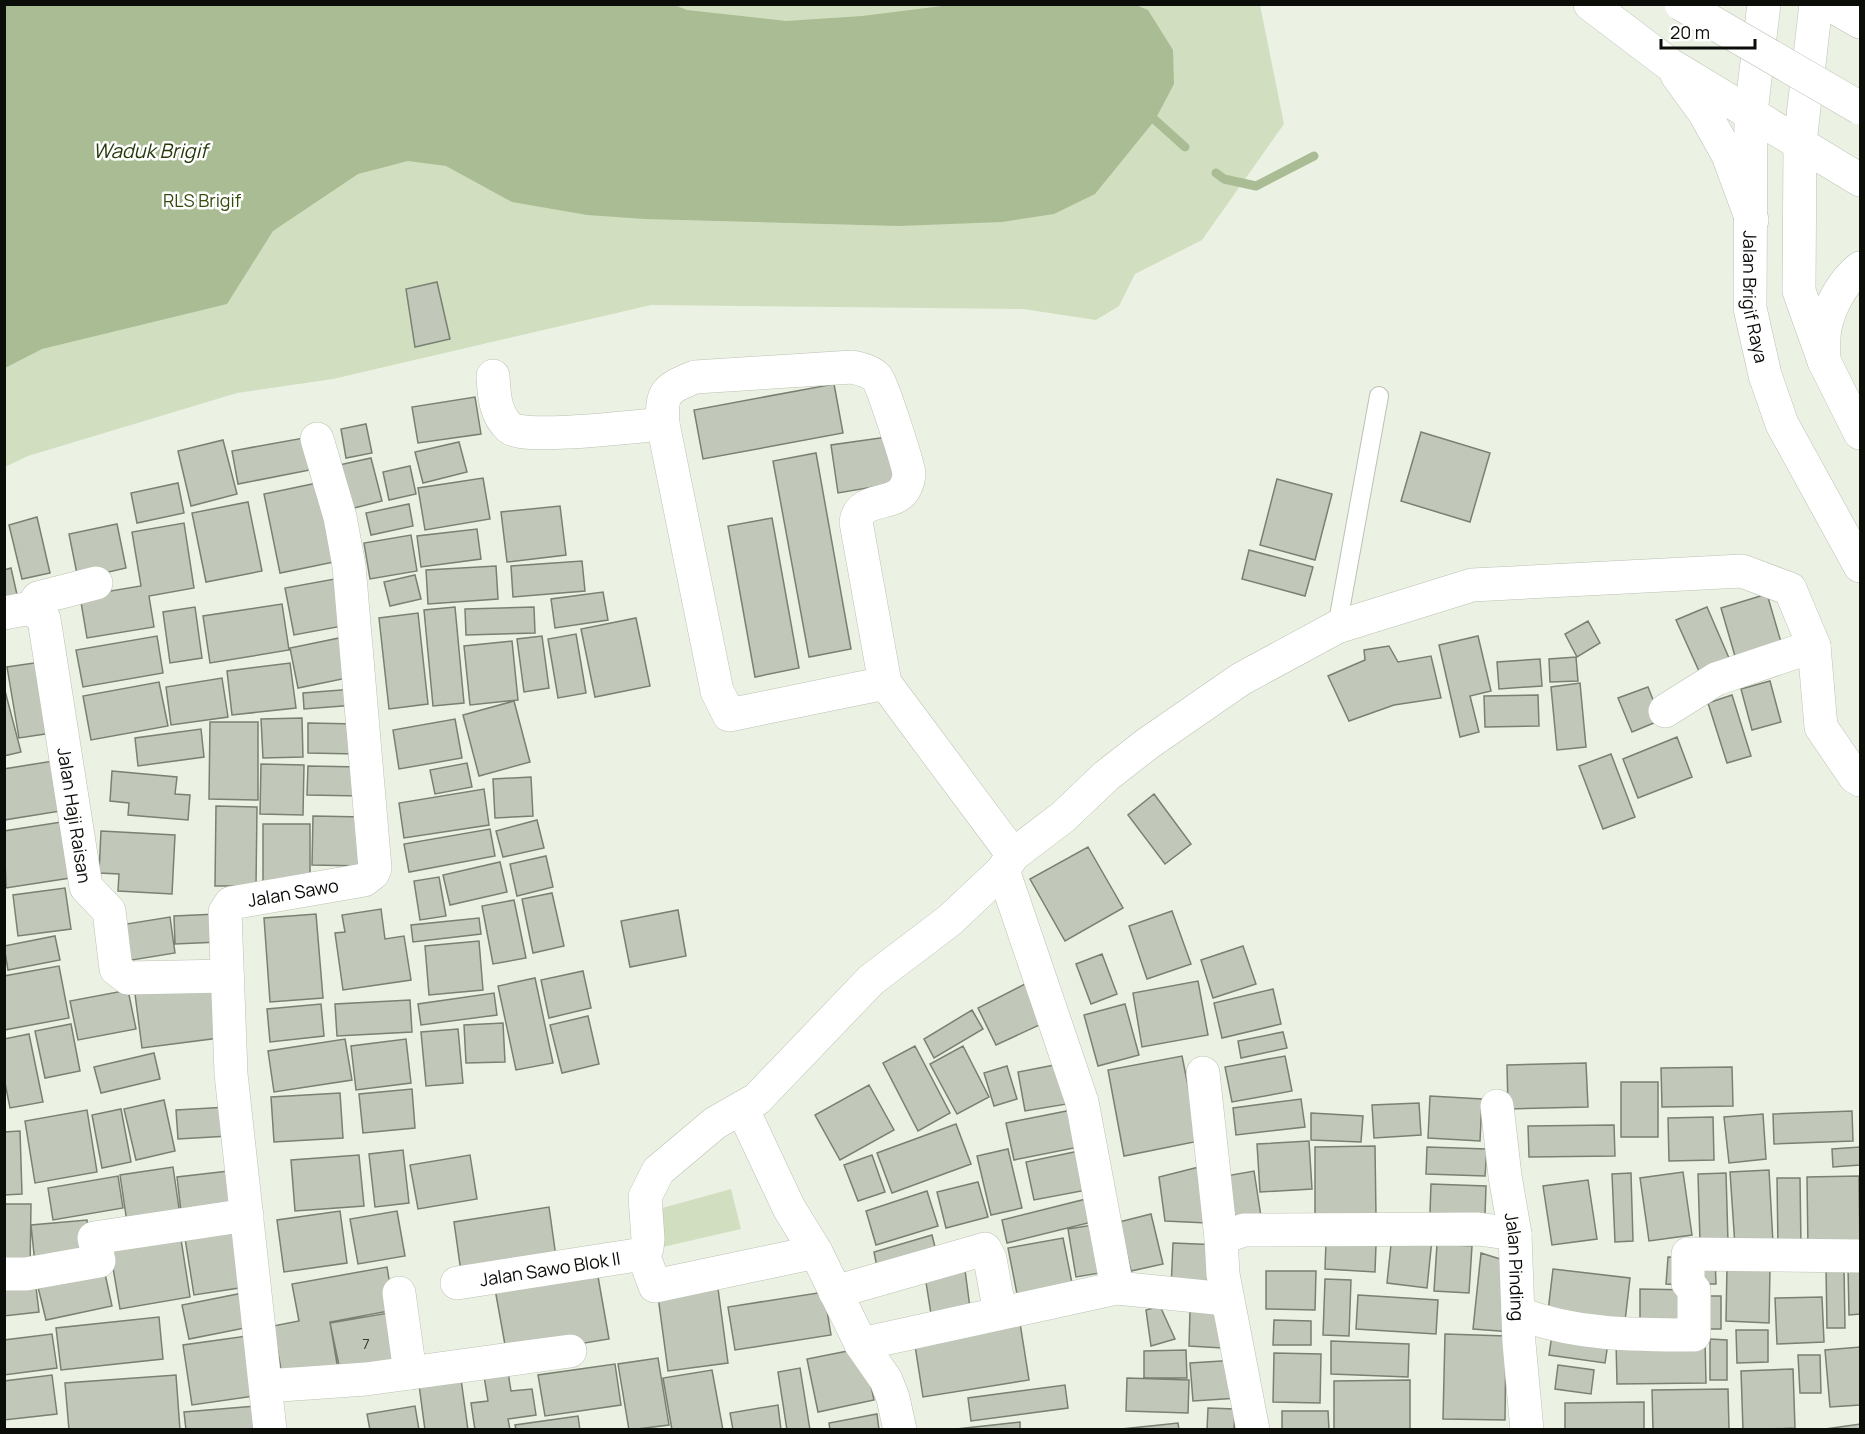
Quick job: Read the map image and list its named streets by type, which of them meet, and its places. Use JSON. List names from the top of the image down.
{
  "streets": {
    "main road": [
      "Jalan Brigif Raya",
      "Jalan Haji Raisan",
      "Jalan Sawo",
      "Jalan Pinding",
      "Jalan Sawo Blok II"
    ]
  },
  "crossings": [
    ["Jalan Haji Raisan", "Jalan Sawo"]
  ],
  "water": ["Waduk Brigif"],
  "parks": ["RLS Brigif"],
  "house_numbers": ["7"],
  "scale_bar": "20 m"
}
